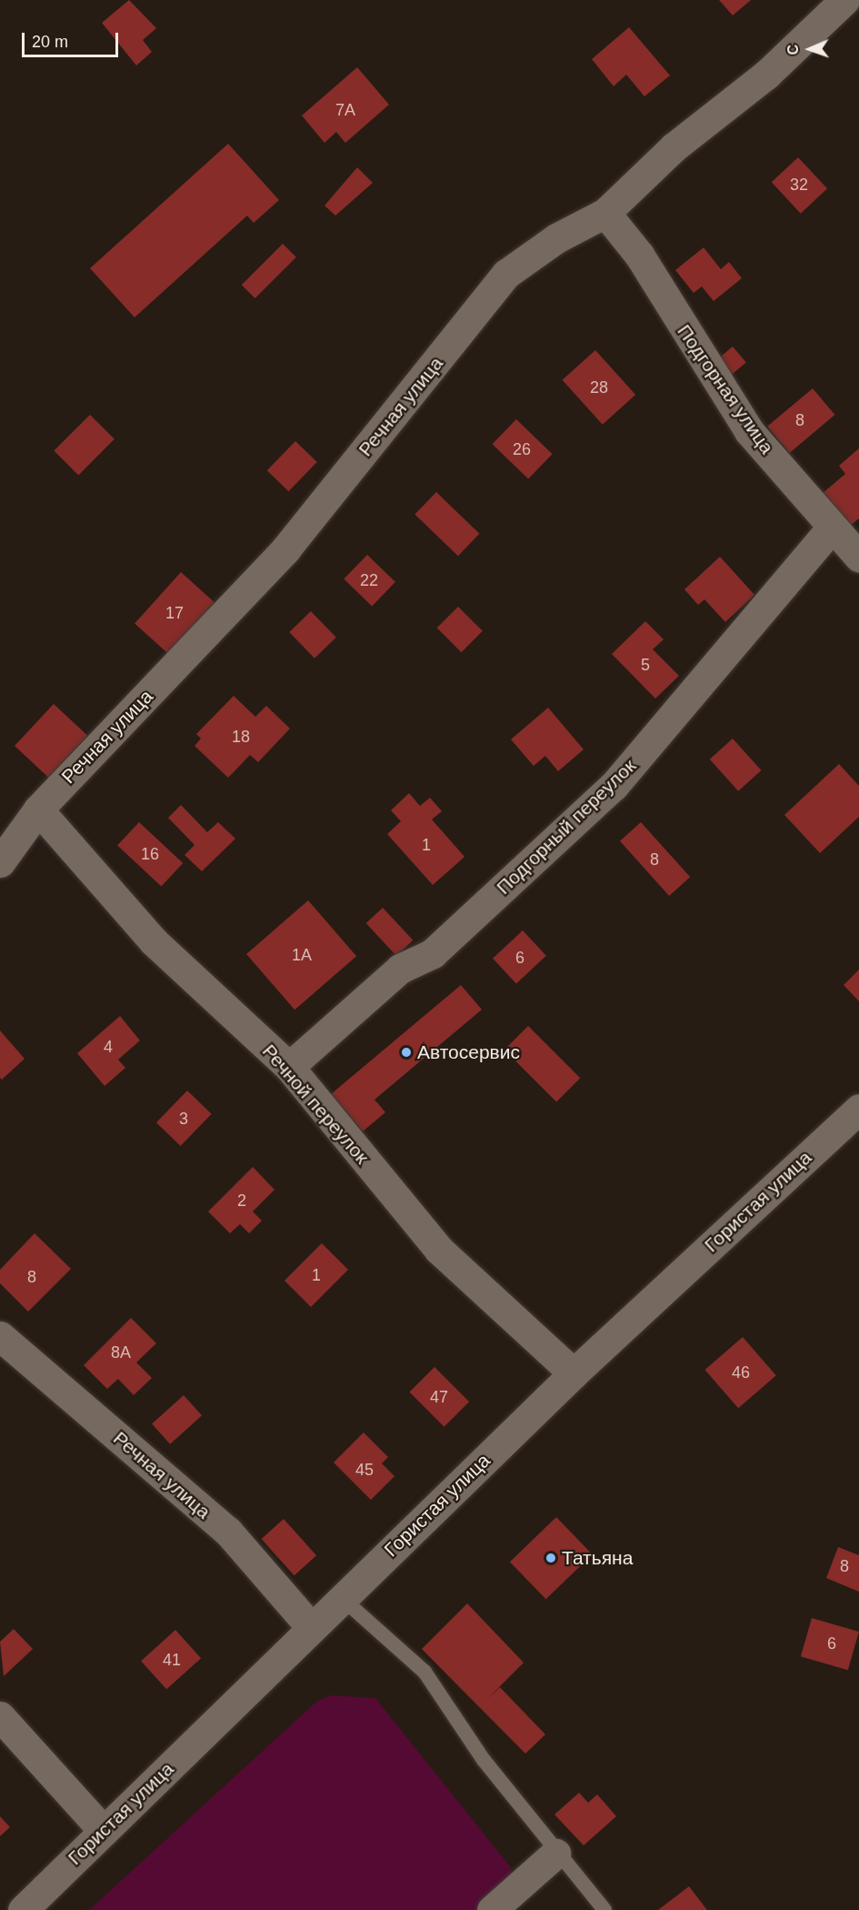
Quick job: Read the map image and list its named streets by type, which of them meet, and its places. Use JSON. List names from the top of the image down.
{
  "streets": {
    "street": [
      "Подгорная улица",
      "Речная улица",
      "Подгорный переулок",
      "Речной переулок",
      "Гористая улица"
    ]
  },
  "crossings": [
    ["Подгорная улица", "Речная улица"],
    ["Подгорная улица", "Подгорный переулок"],
    ["Речная улица", "Речной переулок"],
    ["Речная улица", "Гористая улица"],
    ["Подгорный переулок", "Речной переулок"],
    ["Речной переулок", "Гористая улица"]
  ],
  "places": ["Автосервис", "Татьяна"],
  "house_numbers": [
    "7А",
    "32",
    "28",
    "8",
    "26",
    "22",
    "17",
    "5",
    "18",
    "1",
    "16",
    "8",
    "1А",
    "6",
    "4",
    "3",
    "2",
    "1",
    "8",
    "8А",
    "46",
    "47",
    "45",
    "8",
    "6",
    "41"
  ],
  "scale_bar": "20 m",
  "north": "left"
}
